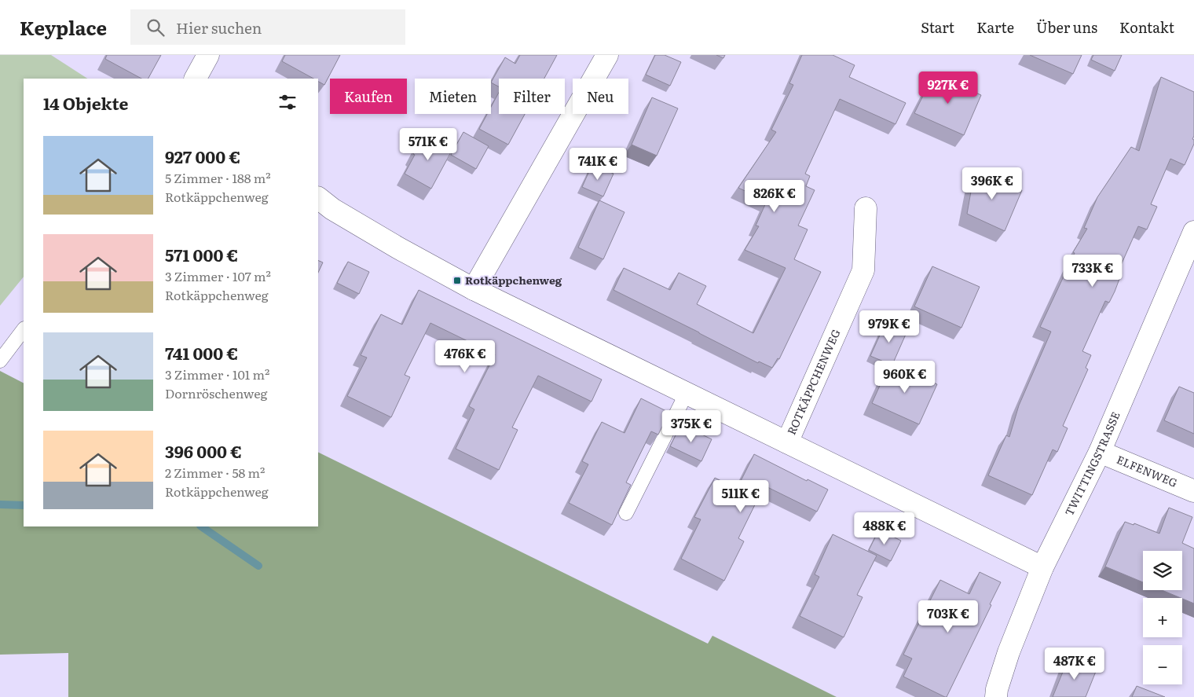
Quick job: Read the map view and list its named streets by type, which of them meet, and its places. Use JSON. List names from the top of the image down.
{
  "streets": {
    "street": ["ROTKÄPPCHENWEG", "TWITTINGSTRASSE", "ELFENWEG"]
  },
  "crossings": [
    ["ROTKÄPPCHENWEG", "TWITTINGSTRASSE"],
    ["TWITTINGSTRASSE", "ELFENWEG"]
  ],
  "places": {
    "transit": ["Rotkäppchenweg"]
  },
  "page": {
    "header": "Keyplace",
    "search": "Hier suchen",
    "nav": [
      "Start",
      "Karte",
      "Über uns",
      "Kontakt"
    ],
    "price": [
      "927K €",
      "571K €",
      "741K €",
      "396K €",
      "826K €",
      "733K €",
      "979K €",
      "476K €",
      "960K €",
      "375K €",
      "511K €",
      "488K €",
      "703K €",
      "487K €"
    ],
    "chip": [
      "Kaufen",
      "Mieten",
      "Filter",
      "Neu"
    ],
    "heading": "14 Objekte",
    "list": [
      {
        "name": "927 000 €",
        "note": "5 Zimmer · 188 m² · Rotkäppchenweg"
      },
      {
        "name": "571 000 €",
        "note": "3 Zimmer · 107 m² · Rotkäppchenweg"
      },
      {
        "name": "741 000 €",
        "note": "3 Zimmer · 101 m² · Dornröschenweg"
      },
      {
        "name": "396 000 €",
        "note": "2 Zimmer · 58 m² · Rotkäppchenweg"
      }
    ],
    "map_buttons": ["+", "−"]
  }
}
